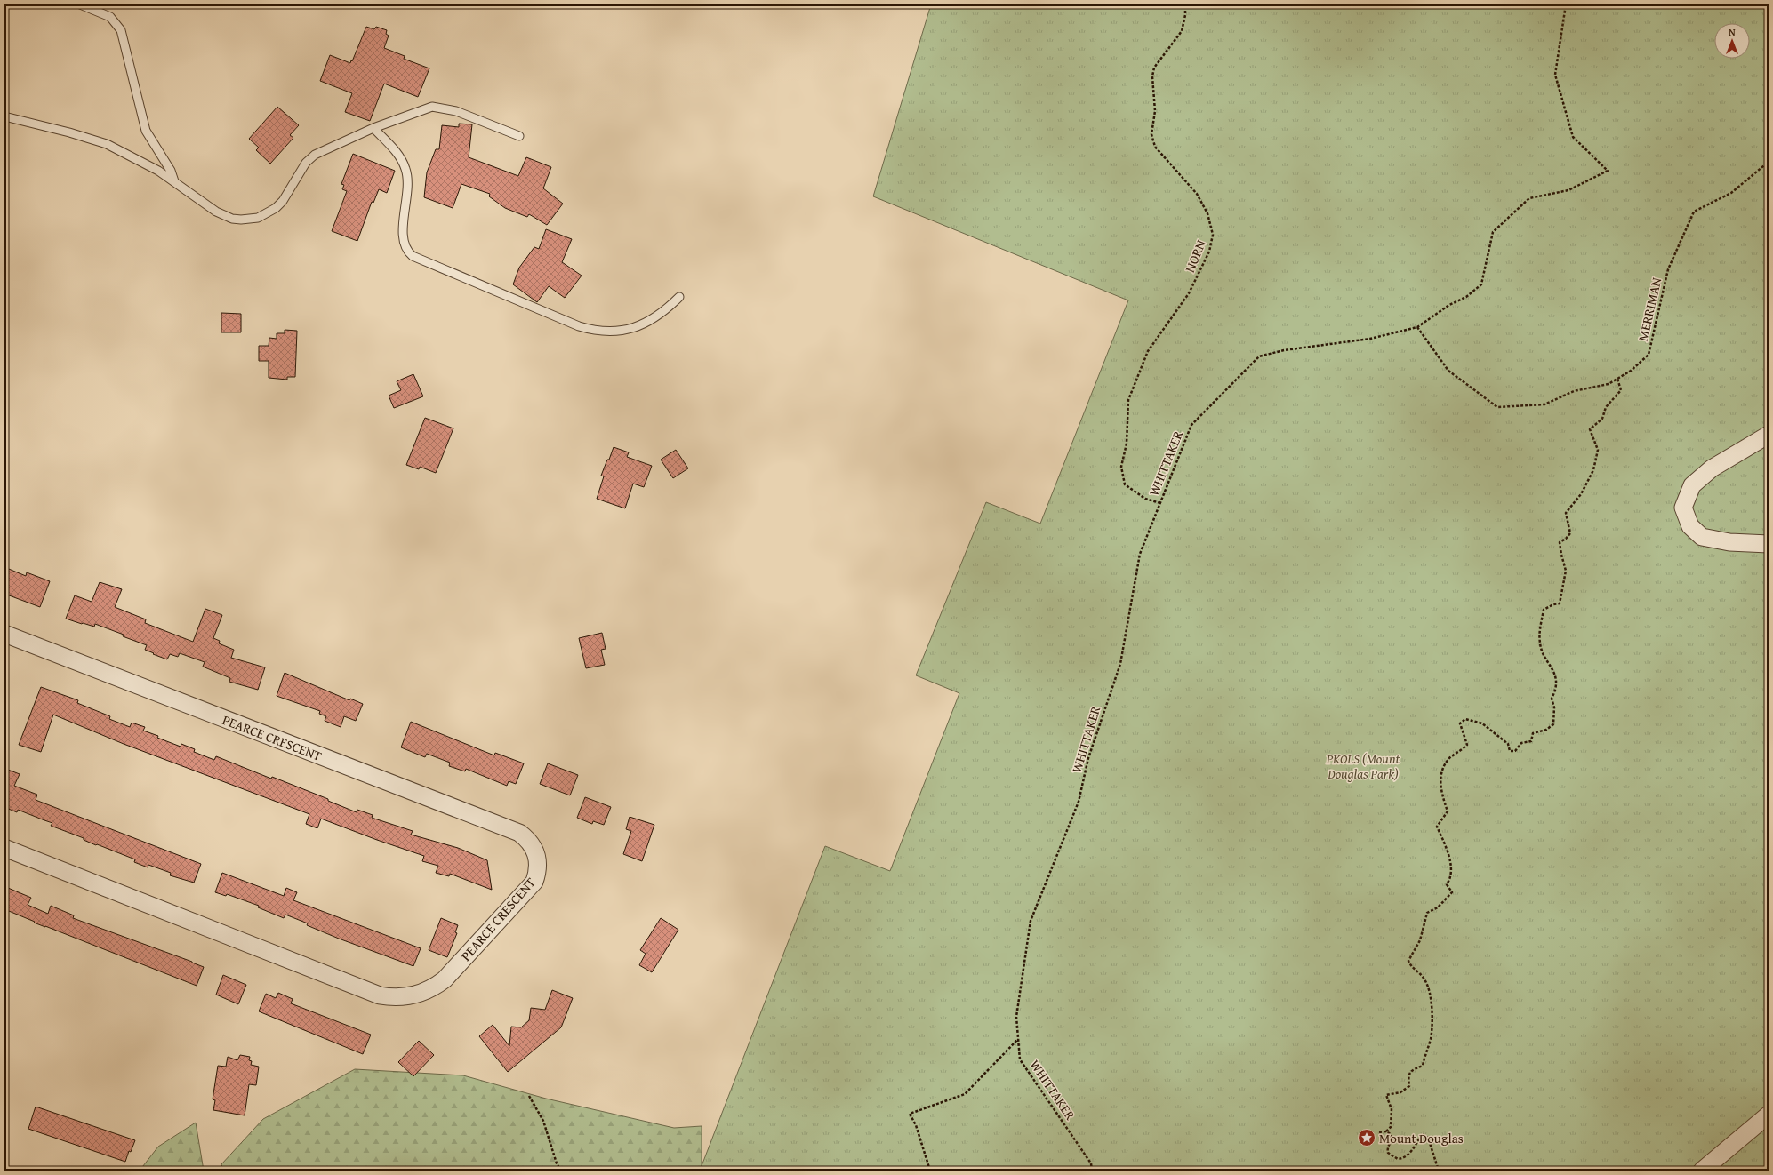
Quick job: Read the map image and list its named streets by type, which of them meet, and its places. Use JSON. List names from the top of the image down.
{
  "streets": {
    "street": ["PEARCE CRESCENT"],
    "path": ["NORN", "MERRIMAN", "WHITTAKER"]
  },
  "crossings": [
    ["NORN", "WHITTAKER"],
    ["MERRIMAN", "WHITTAKER"]
  ],
  "parks": ["PKOLS (Mount Douglas Park)"],
  "places": {
    "place": ["Mount Douglas"]
  },
  "north": "top"
}
